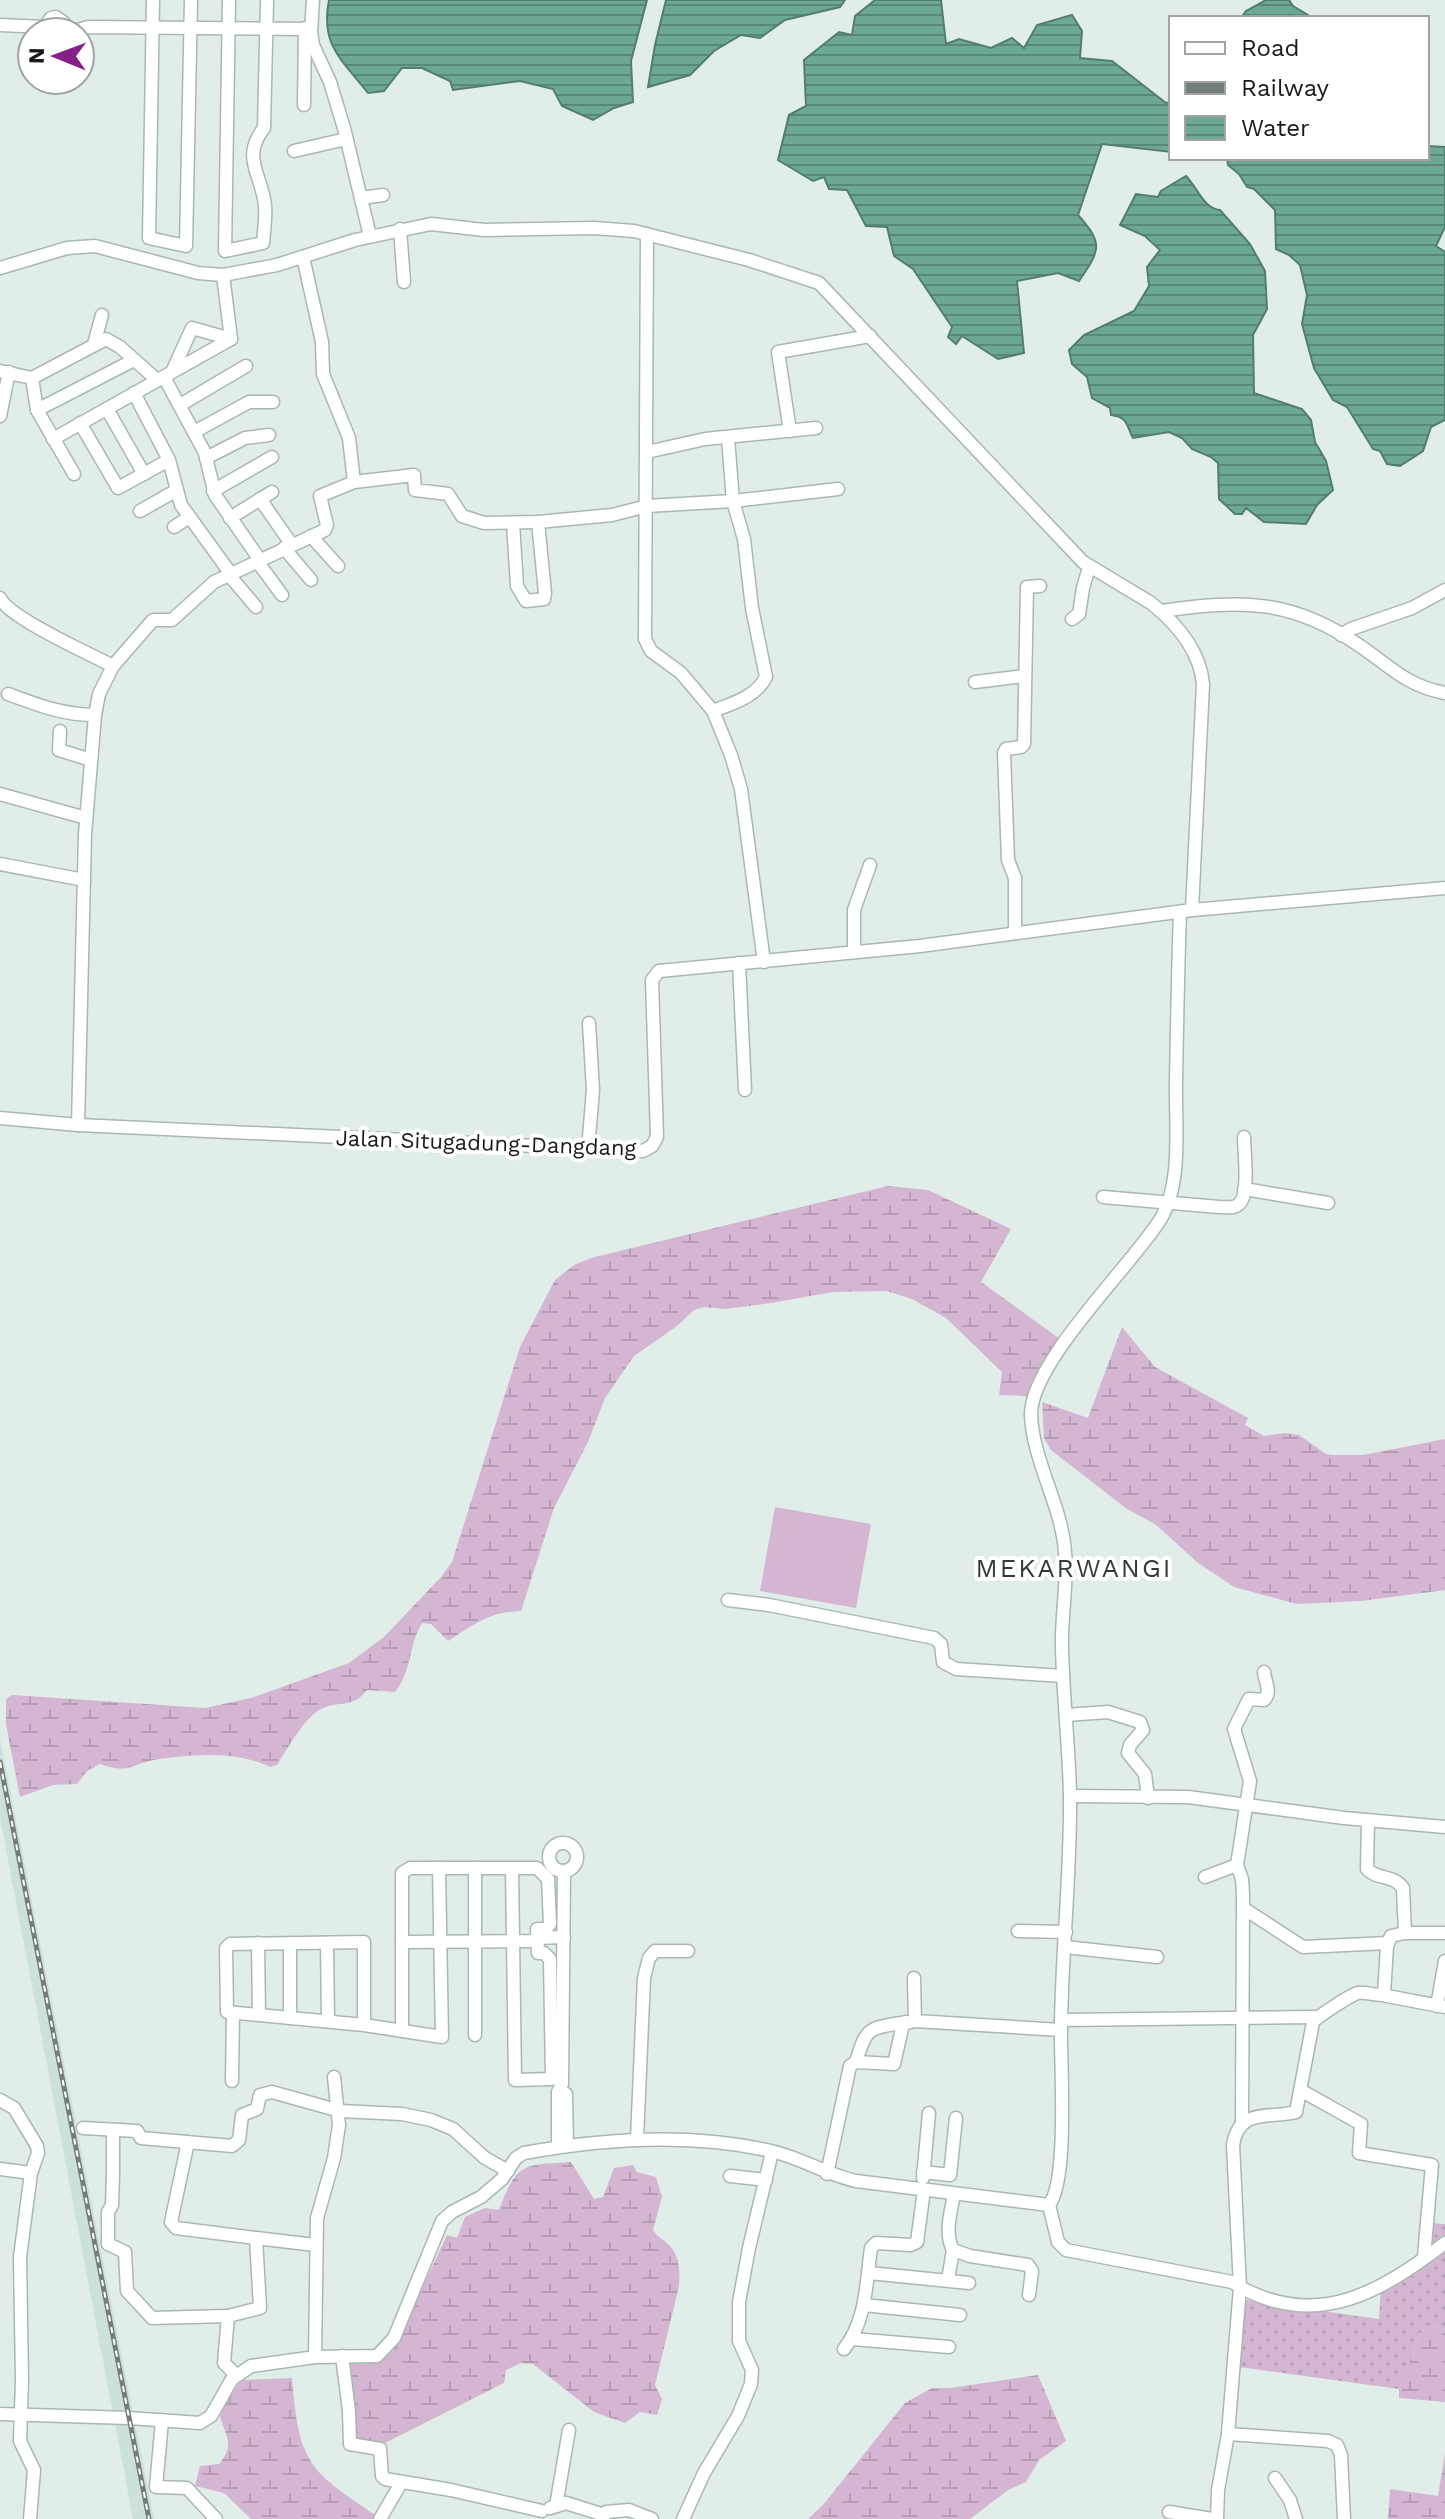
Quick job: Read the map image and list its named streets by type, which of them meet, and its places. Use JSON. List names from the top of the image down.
{
  "streets": {
    "street": ["Jalan Situgadung-Dangdang"]
  },
  "districts": ["MEKARWANGI"],
  "legend": ["Road", "Railway", "Water"],
  "north": "left"
}
